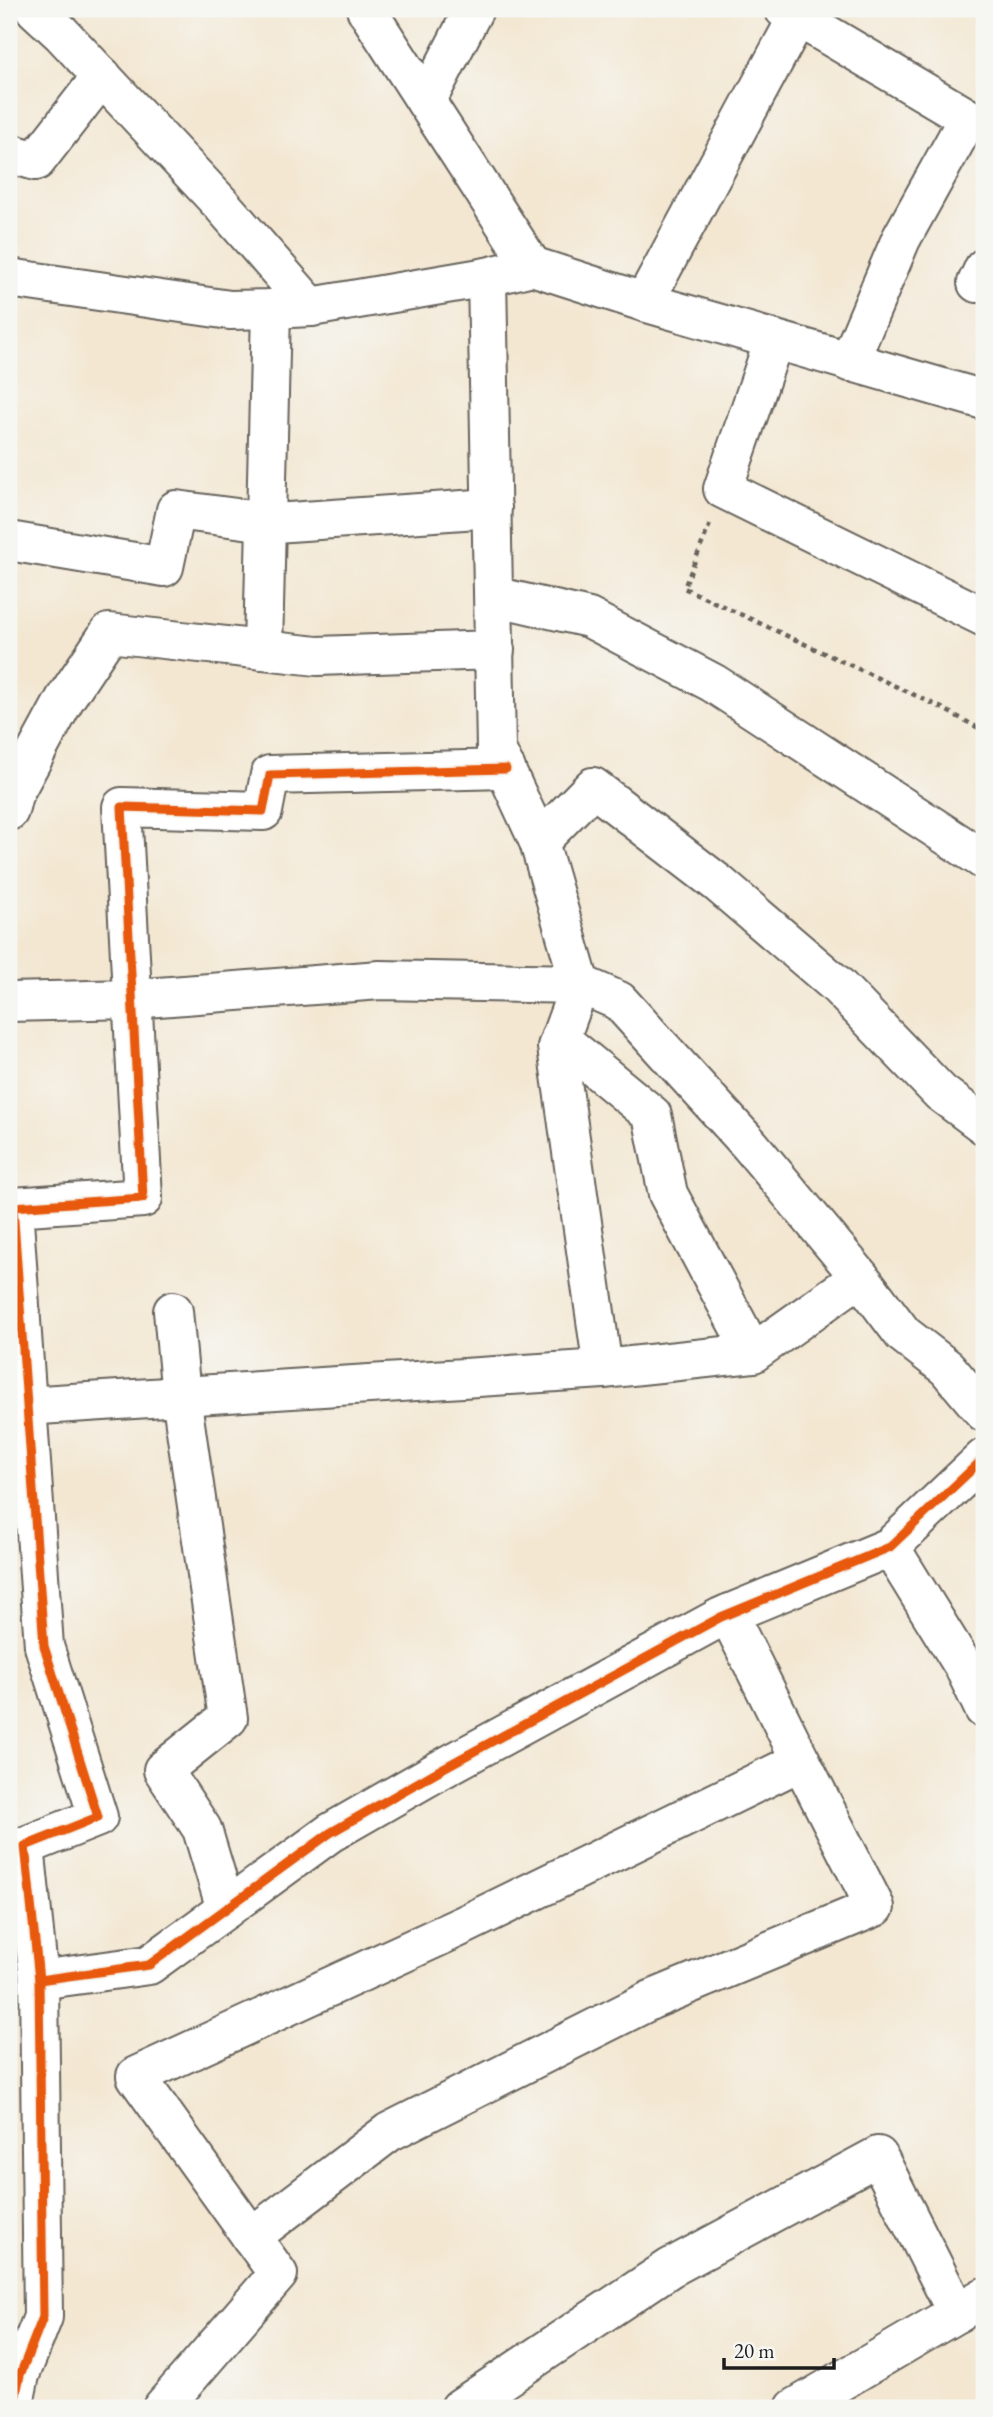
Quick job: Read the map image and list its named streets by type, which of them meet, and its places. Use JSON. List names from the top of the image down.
{
  "scale_bar": "20 m"
}
